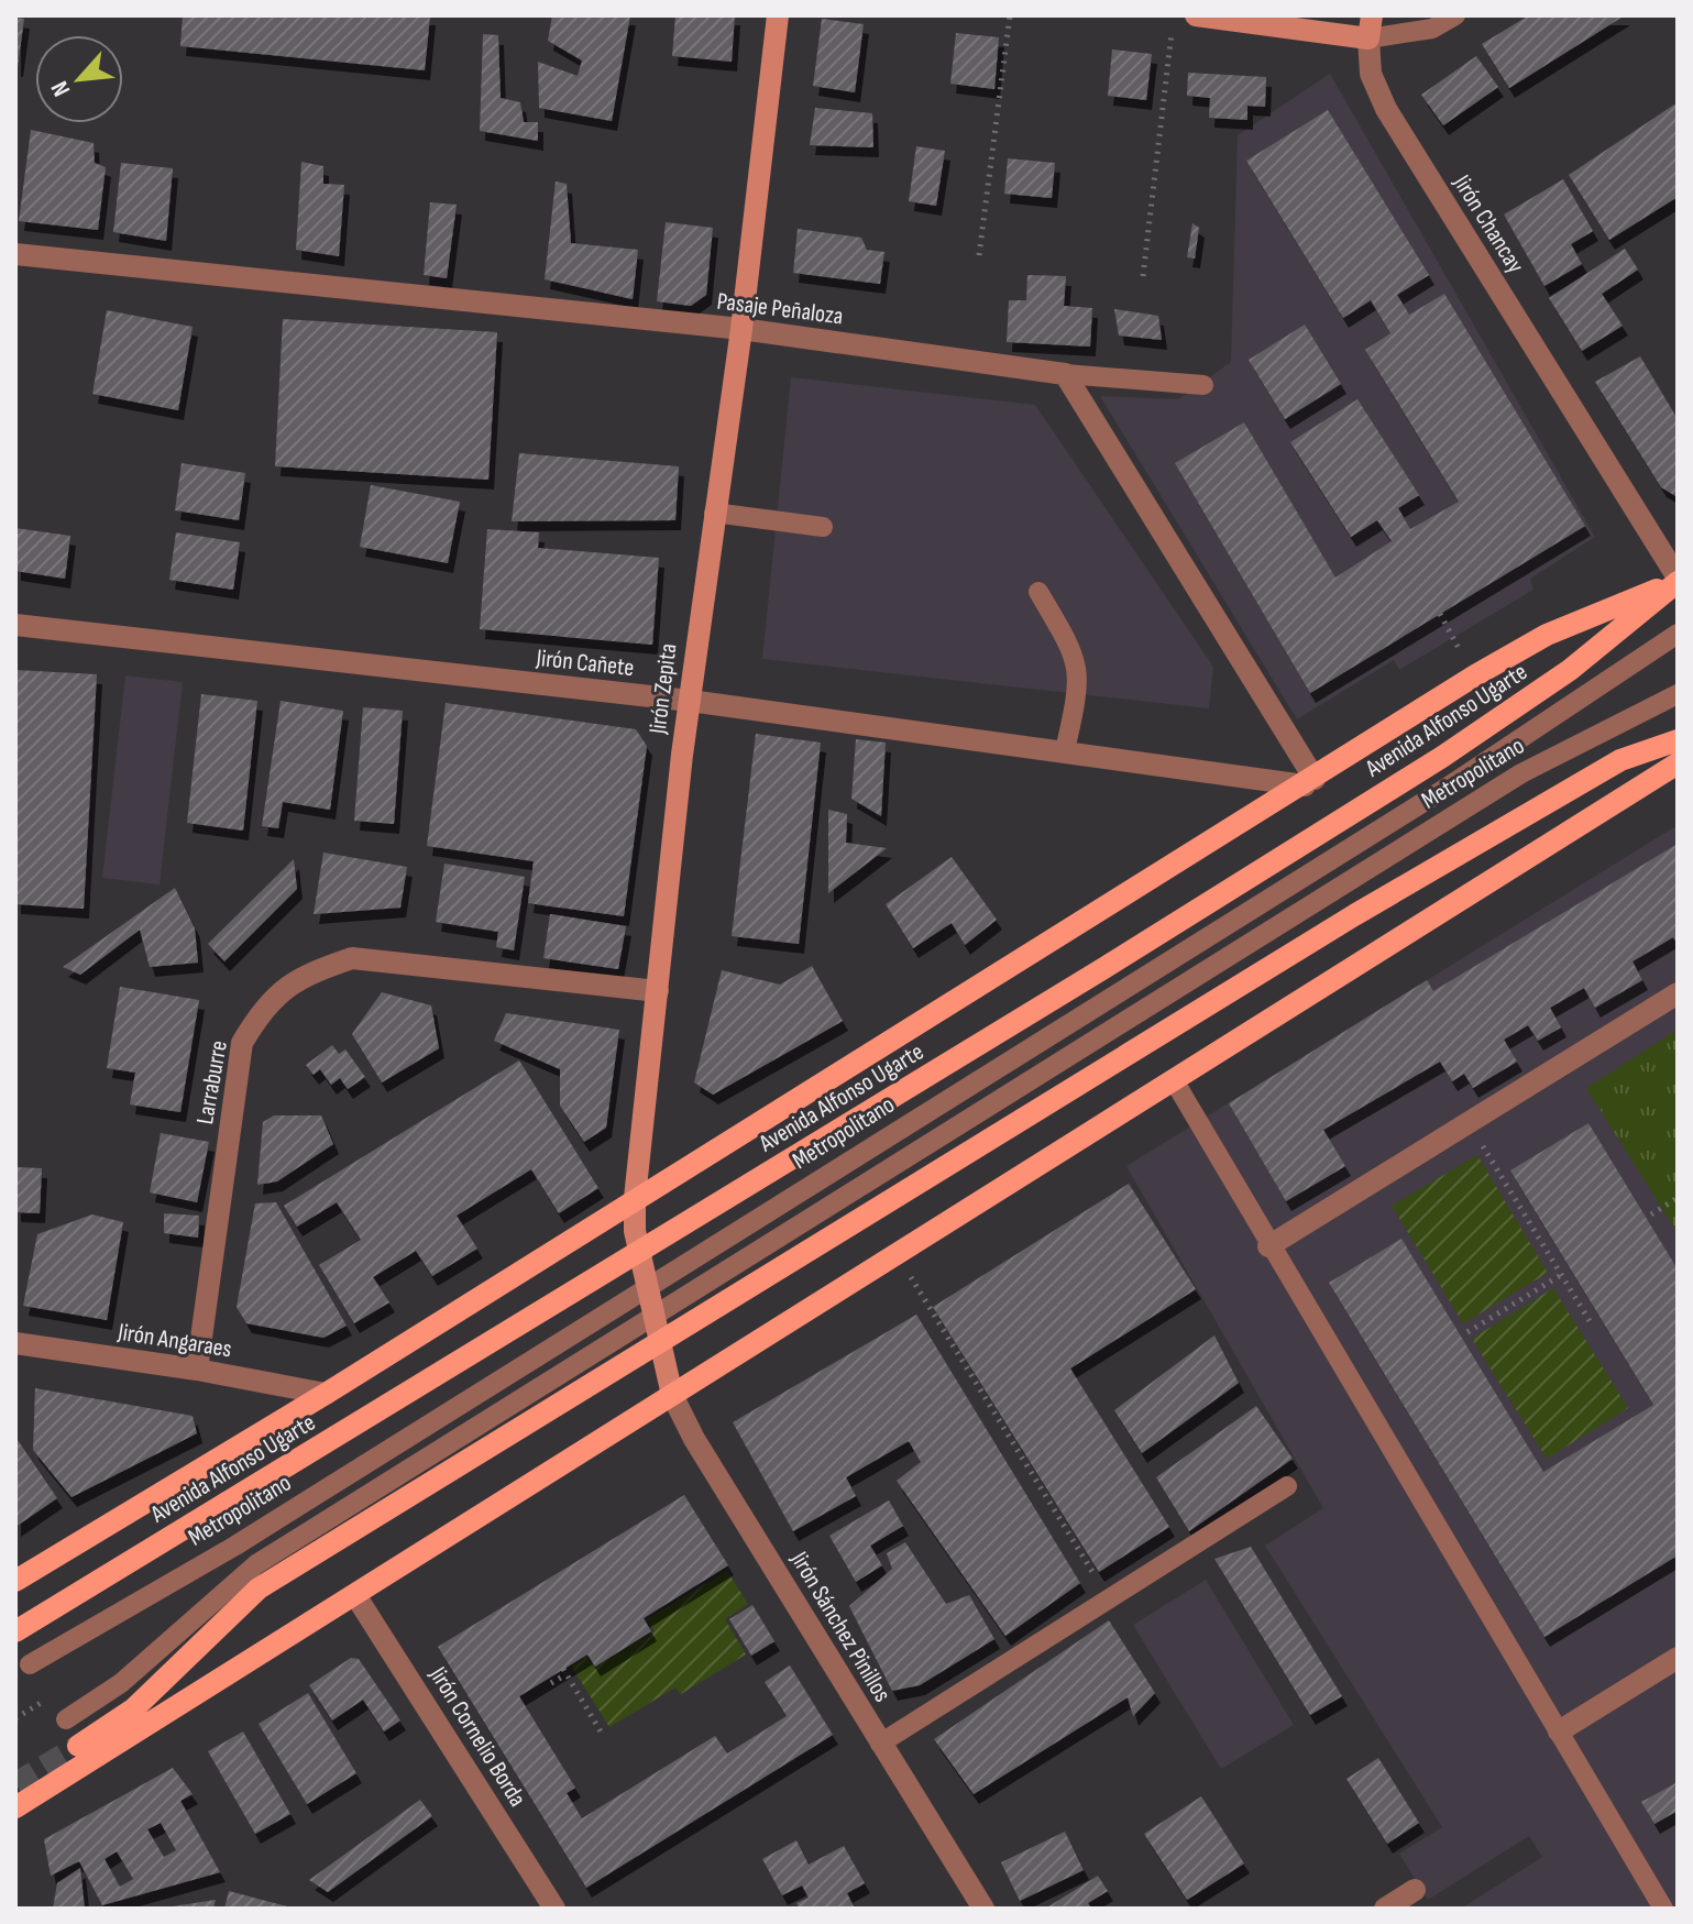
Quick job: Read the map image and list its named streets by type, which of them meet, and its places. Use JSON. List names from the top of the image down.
{
  "streets": {
    "main road": ["Avenida Alfonso Ugarte"],
    "street": [
      "Jirón Chancay",
      "Pasaje Peñaloza",
      "Jirón Cañete",
      "Jirón Zepita",
      "Larraburre",
      "Jirón Angaraes",
      "Jirón Sánchez Pinillos",
      "Jirón Cornelio Borda"
    ],
    "lane": ["Metropolitano"]
  },
  "crossings": [
    ["Jirón Chancay", "Avenida Alfonso Ugarte"],
    ["Pasaje Peñaloza", "Jirón Zepita"],
    ["Jirón Cañete", "Jirón Zepita"],
    ["Jirón Cañete", "Avenida Alfonso Ugarte"],
    ["Jirón Zepita", "Avenida Alfonso Ugarte"],
    ["Jirón Zepita", "Larraburre"],
    ["Jirón Zepita", "Jirón Sánchez Pinillos"],
    ["Avenida Alfonso Ugarte", "Jirón Angaraes"],
    ["Larraburre", "Jirón Angaraes"]
  ],
  "north": "bottom left"
}
